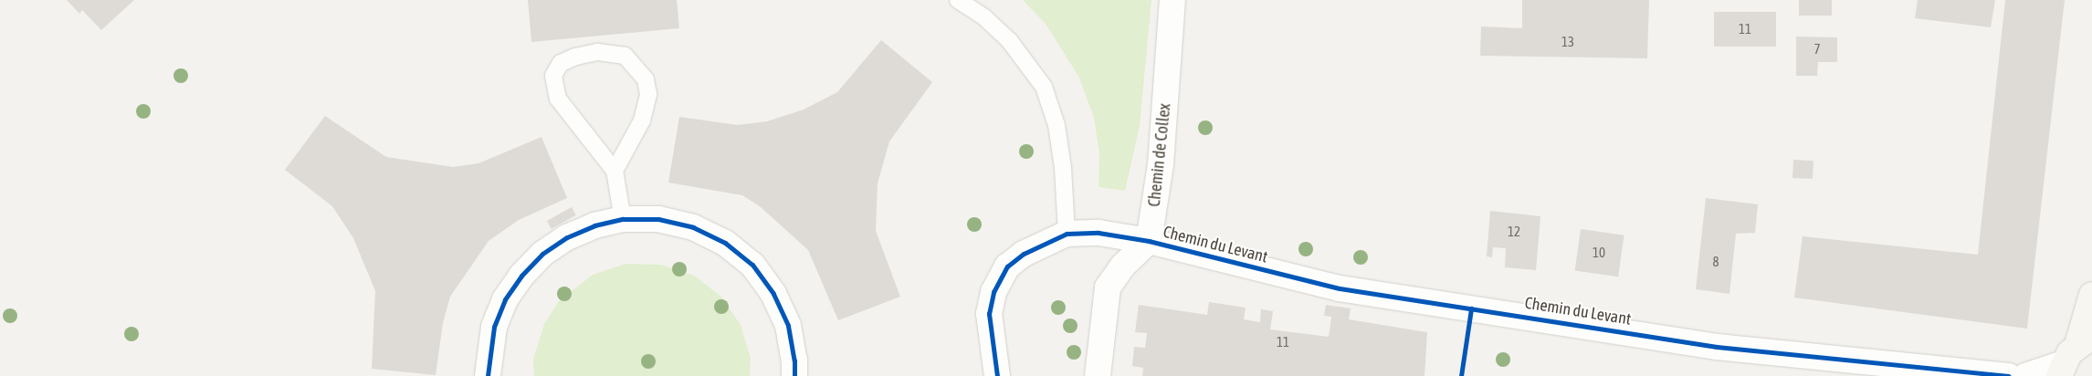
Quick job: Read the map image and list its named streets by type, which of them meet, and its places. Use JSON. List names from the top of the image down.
{
  "streets": {
    "street": ["Chemin de Collex", "Chemin du Levant"]
  },
  "crossings": [
    ["Chemin de Collex", "Chemin du Levant"]
  ],
  "house_numbers": [
    "11",
    "13",
    "7",
    "12",
    "10",
    "8",
    "11"
  ]
}
